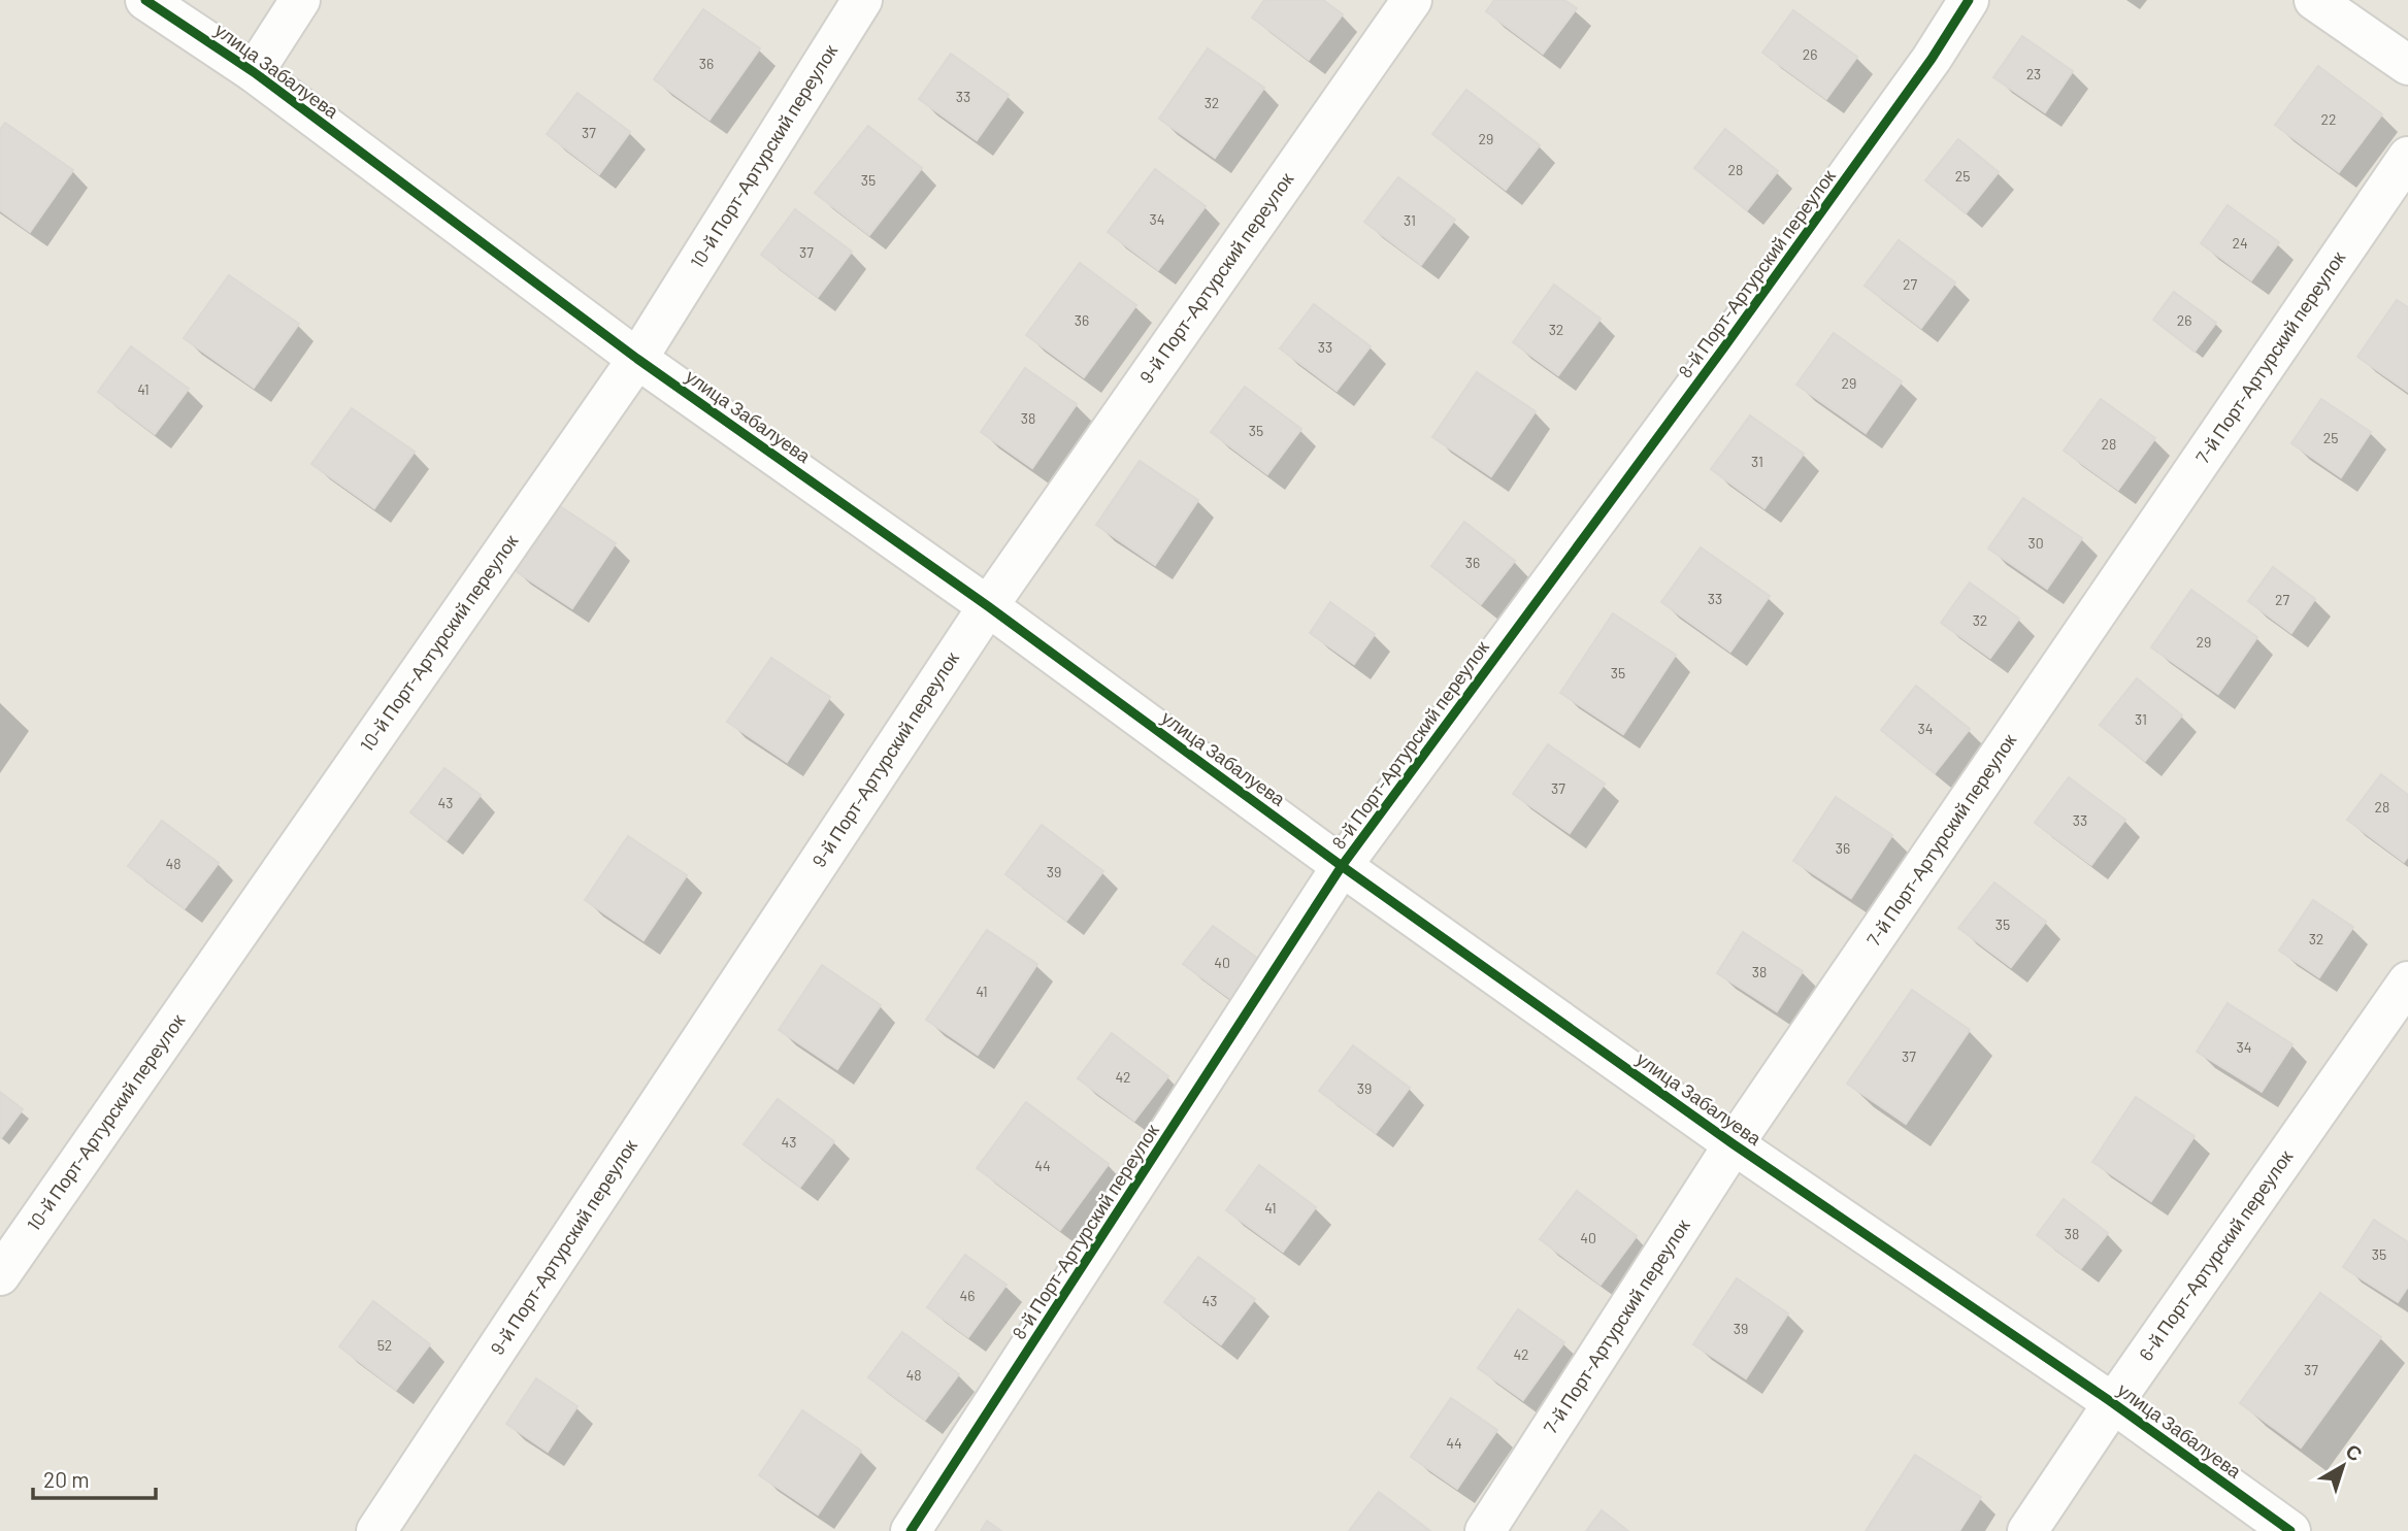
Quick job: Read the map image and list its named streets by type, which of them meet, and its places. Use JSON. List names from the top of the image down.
{
  "streets": {
    "street": [
      "улица Забалуева",
      "10-й Порт-Артурский переулок",
      "8-й Порт-Артурский переулок",
      "9-й Порт-Артурский переулок",
      "7-й Порт-Артурский переулок",
      "6-й Порт-Артурский переулок"
    ]
  },
  "crossings": [
    ["улица Забалуева", "10-й Порт-Артурский переулок"],
    ["улица Забалуева", "8-й Порт-Артурский переулок"],
    ["улица Забалуева", "9-й Порт-Артурский переулок"],
    ["улица Забалуева", "7-й Порт-Артурский переулок"],
    ["улица Забалуева", "6-й Порт-Артурский переулок"]
  ],
  "house_numbers": [
    "26",
    "36",
    "23",
    "33",
    "32",
    "22",
    "37",
    "29",
    "28",
    "25",
    "35",
    "34",
    "31",
    "24",
    "37",
    "27",
    "36",
    "26",
    "32",
    "33",
    "29",
    "41",
    "38",
    "35",
    "25",
    "28",
    "31",
    "30",
    "36",
    "33",
    "27",
    "32",
    "29",
    "35",
    "31",
    "34",
    "37",
    "43",
    "28",
    "33",
    "36",
    "48",
    "39",
    "35",
    "32",
    "40",
    "38",
    "41",
    "34",
    "37",
    "42",
    "39",
    "43",
    "44",
    "41",
    "38",
    "40",
    "35",
    "46",
    "43",
    "39",
    "52",
    "42",
    "37",
    "48",
    "44"
  ],
  "scale_bar": "20 m",
  "north": "top right"
}
